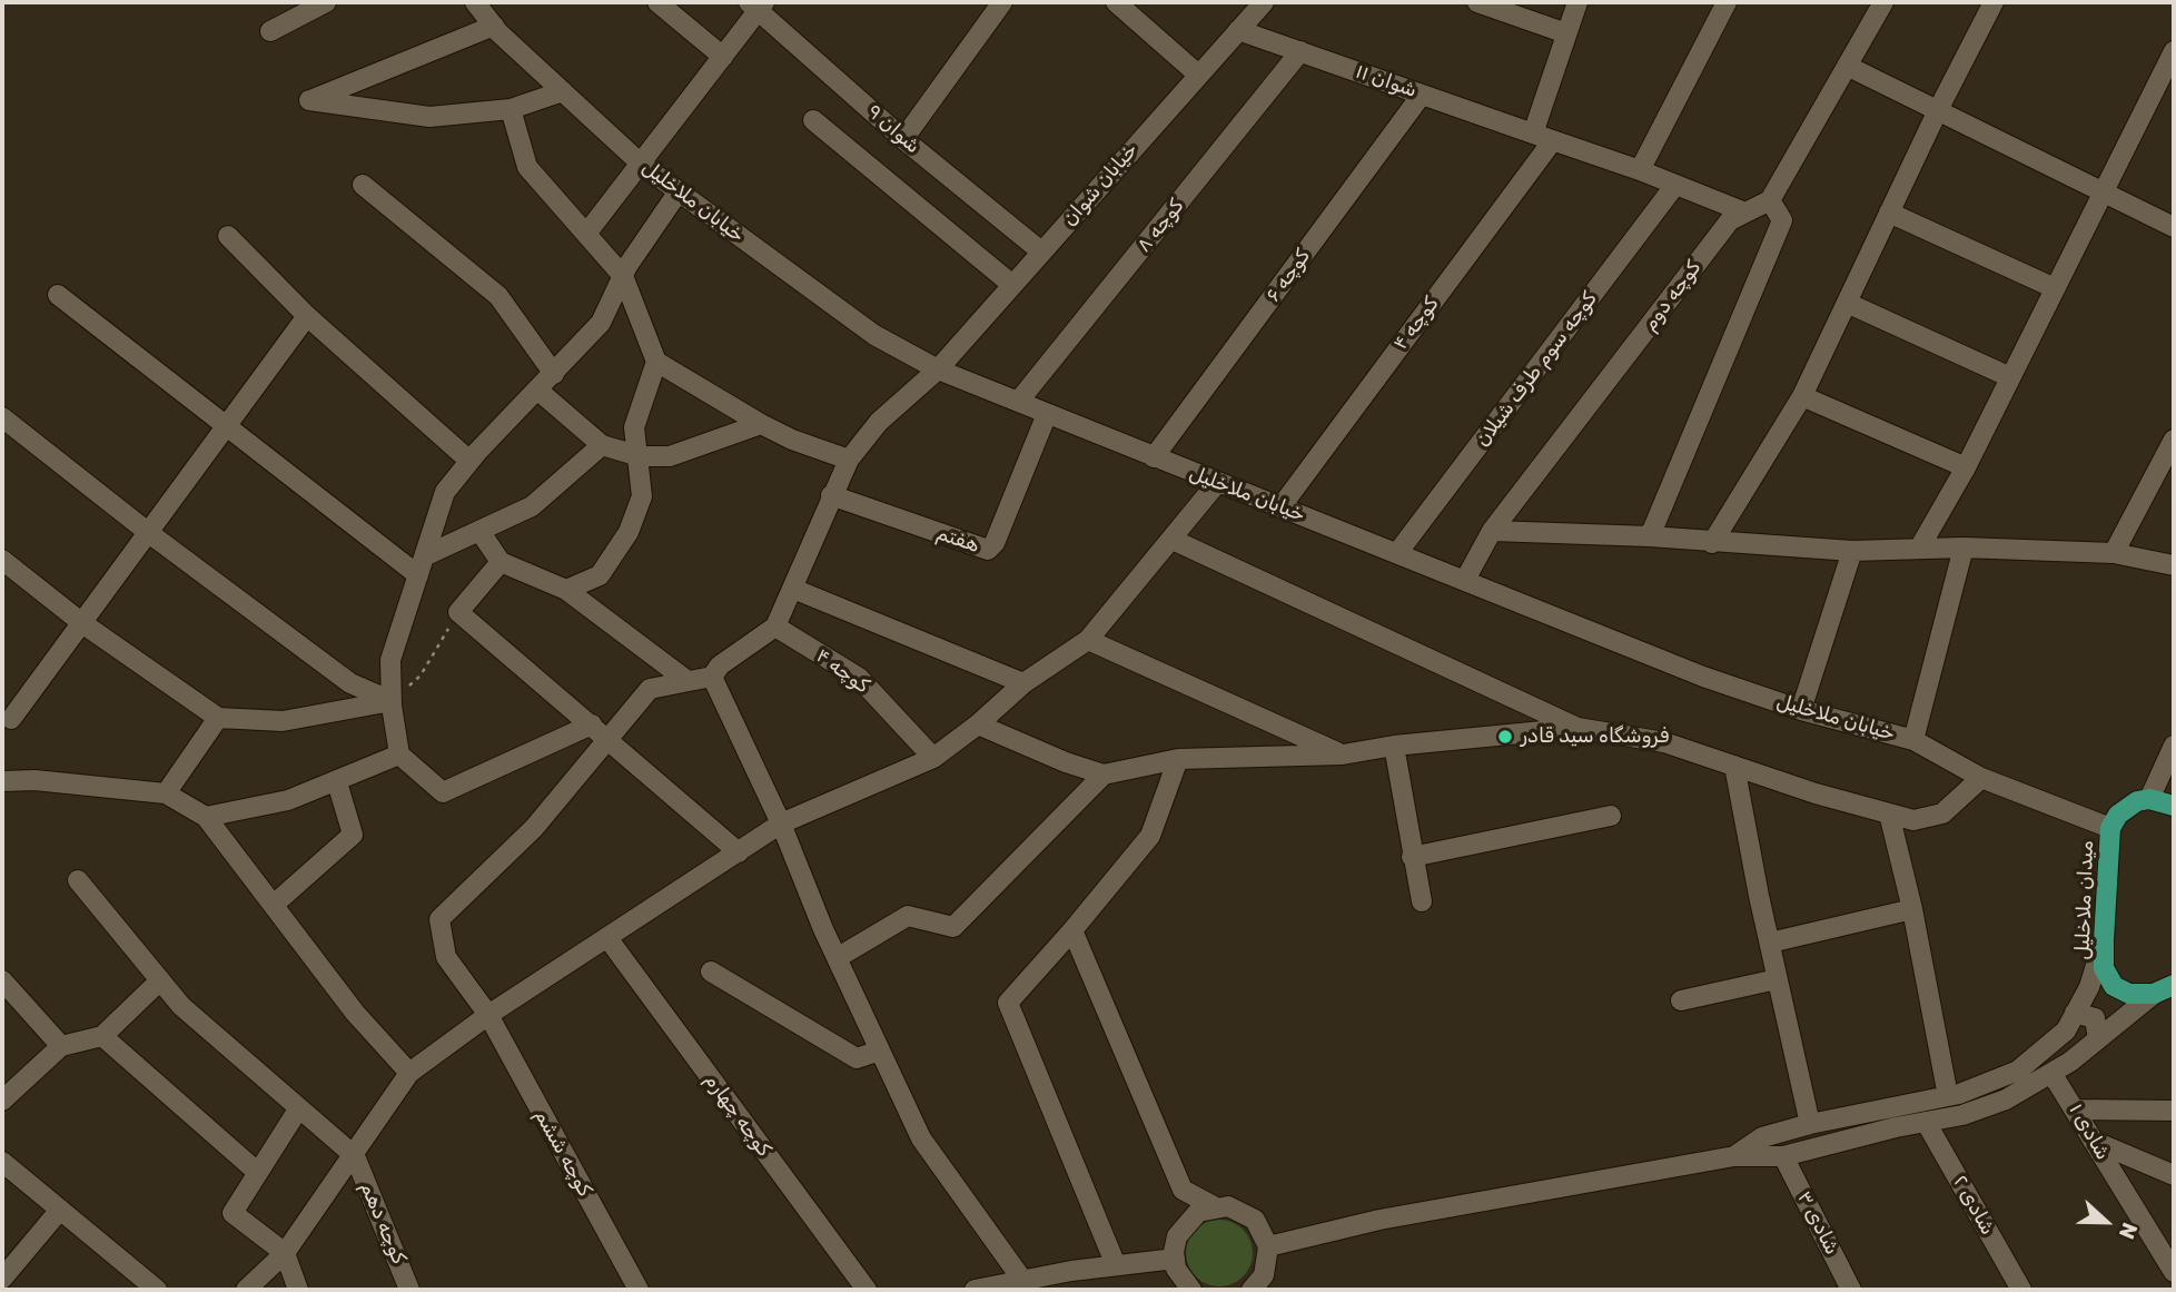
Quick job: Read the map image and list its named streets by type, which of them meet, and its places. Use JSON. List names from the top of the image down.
{
  "streets": {
    "main road": ["میدان ملاخلیل"],
    "street": [
      "شوان ۱۱",
      "شوان ۹",
      "خیابان شوان",
      "خیابان ملاخلیل",
      "کوچه ۸",
      "کوچه ۶",
      "کوچه دوم",
      "کوچه ۴",
      "کوچه سوم طرف شیلان",
      "هفتم",
      "کوچه چهارم",
      "شادی ۱",
      "کوچه ششم",
      "شادی ۲",
      "کوچه دهم",
      "شادی ۳"
    ]
  },
  "crossings": [
    ["شوان ۱۱", "خیابان شوان"],
    ["شوان ۱۱", "کوچه ۸"],
    ["شوان ۱۱", "کوچه ۶"],
    ["شوان ۱۱", "کوچه دوم"],
    ["شوان ۱۱", "کوچه ۴"],
    ["شوان ۱۱", "کوچه سوم طرف شیلان"],
    ["شوان ۹", "خیابان شوان"],
    ["خیابان شوان", "خیابان ملاخلیل"],
    ["خیابان شوان", "کوچه ۴"],
    ["خیابان شوان", "هفتم"],
    ["خیابان ملاخلیل", "کوچه ۸"],
    ["خیابان ملاخلیل", "کوچه ۶"],
    ["خیابان ملاخلیل", "کوچه دوم"],
    ["خیابان ملاخلیل", "کوچه ۴"],
    ["خیابان ملاخلیل", "کوچه سوم طرف شیلان"],
    ["خیابان ملاخلیل", "هفتم"],
    ["خیابان ملاخلیل", "میدان ملاخلیل"]
  ],
  "places": ["فروشگاه سید قادر"],
  "north": "right"
}
